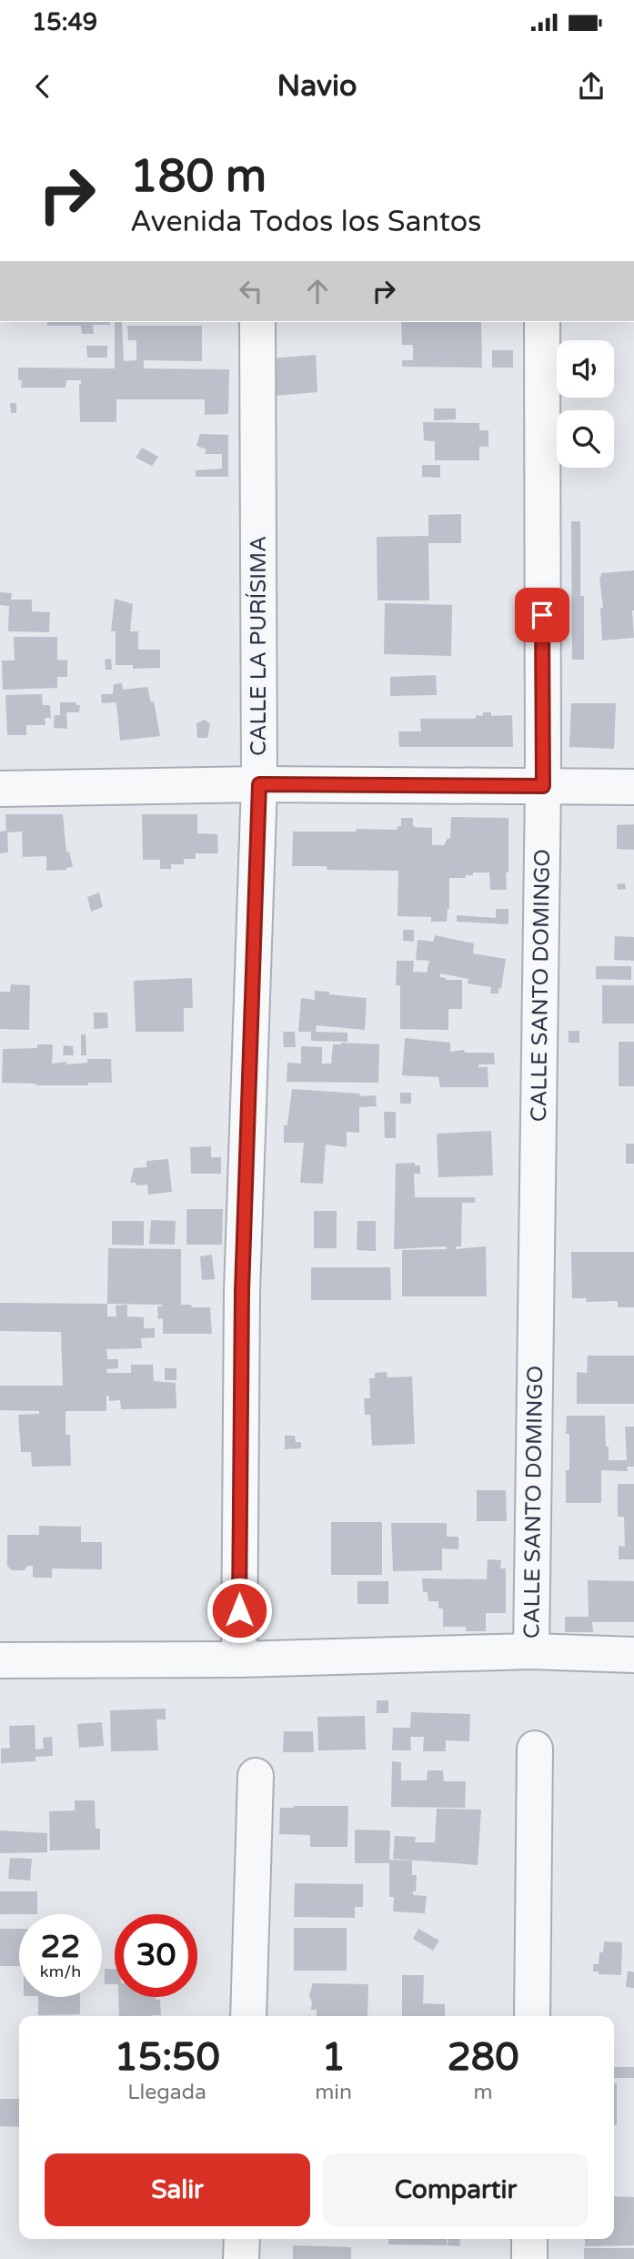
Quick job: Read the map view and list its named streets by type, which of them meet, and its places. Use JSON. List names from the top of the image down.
{
  "streets": {
    "street": ["CALLE LA PURÍSIMA", "CALLE SANTO DOMINGO"]
  },
  "page": {
    "status": "15:49",
    "header": "Navio",
    "turn": ["180 m", "Avenida Todos los Santos"],
    "speed": "22 km/h",
    "limit": "30",
    "eta": [
      "15:50",
      "Llegada",
      "1",
      "min",
      "280",
      "m"
    ],
    "buttons": ["Salir", "Compartir"]
  }
}
